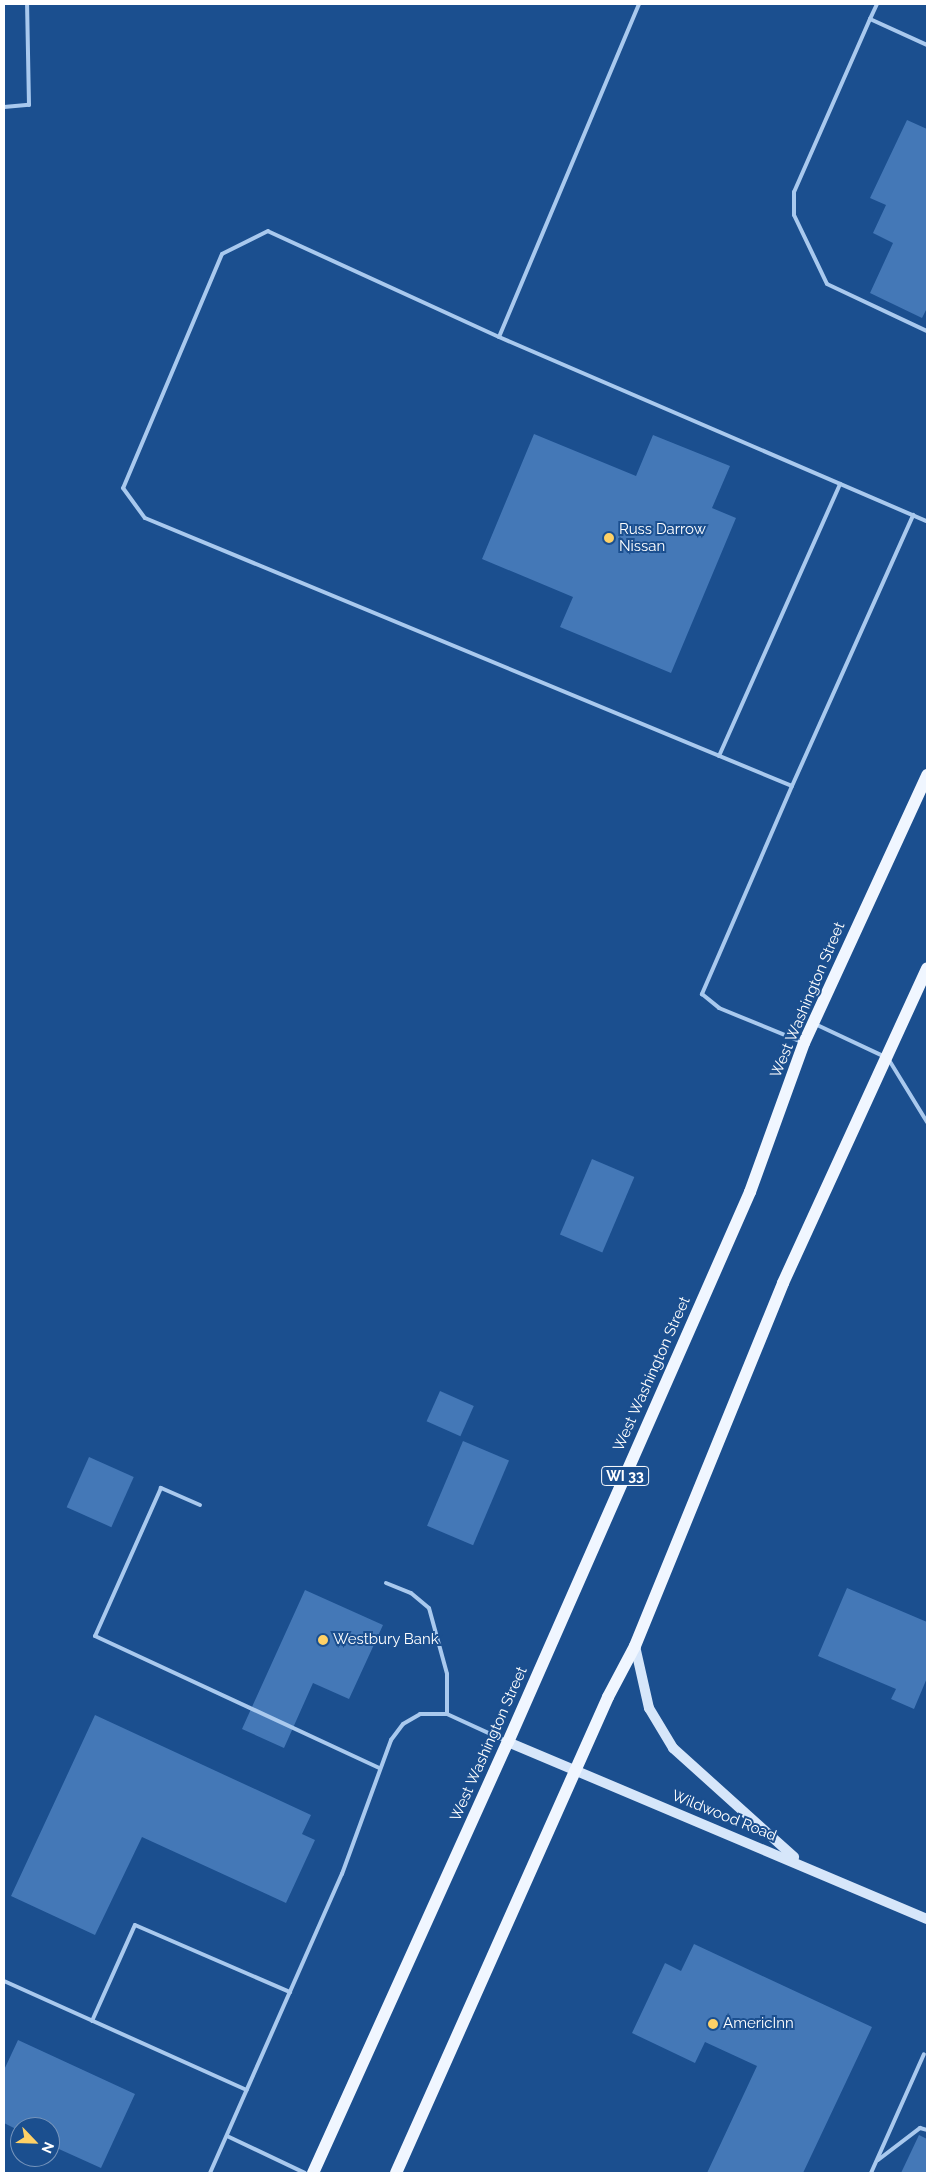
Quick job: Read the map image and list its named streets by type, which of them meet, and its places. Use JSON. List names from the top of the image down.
{
  "streets": {
    "main road": ["West Washington Street", "WI 33"],
    "street": ["Wildwood Road"]
  },
  "crossings": [
    ["West Washington Street", "Wildwood Road"]
  ],
  "places": ["Russ Darrow Nissan", "Westbury Bank", "AmericInn"],
  "north": "bottom right"
}
